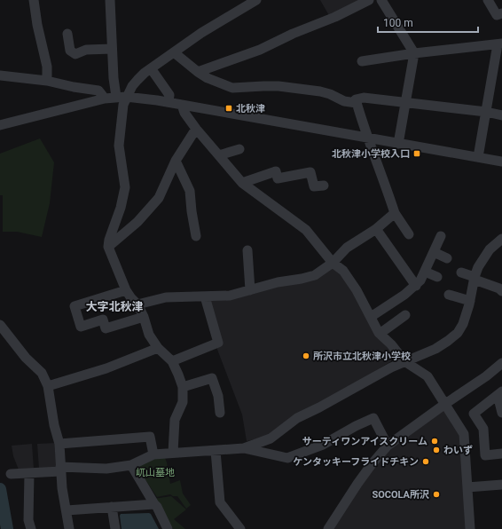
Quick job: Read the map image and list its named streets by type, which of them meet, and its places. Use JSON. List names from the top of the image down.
{
  "districts": ["大字北秋津"],
  "parks": ["屼山墓地"],
  "places": {
    "transit": ["北秋津", "北秋津小学校入口"],
    "other": [
      "所沢市立北秋津小学校",
      "サーティワンアイスクリーム",
      "わいず",
      "ケンタッキーフライドチキン",
      "SOCOLA所沢"
    ]
  },
  "scale_bar": "100 m"
}
